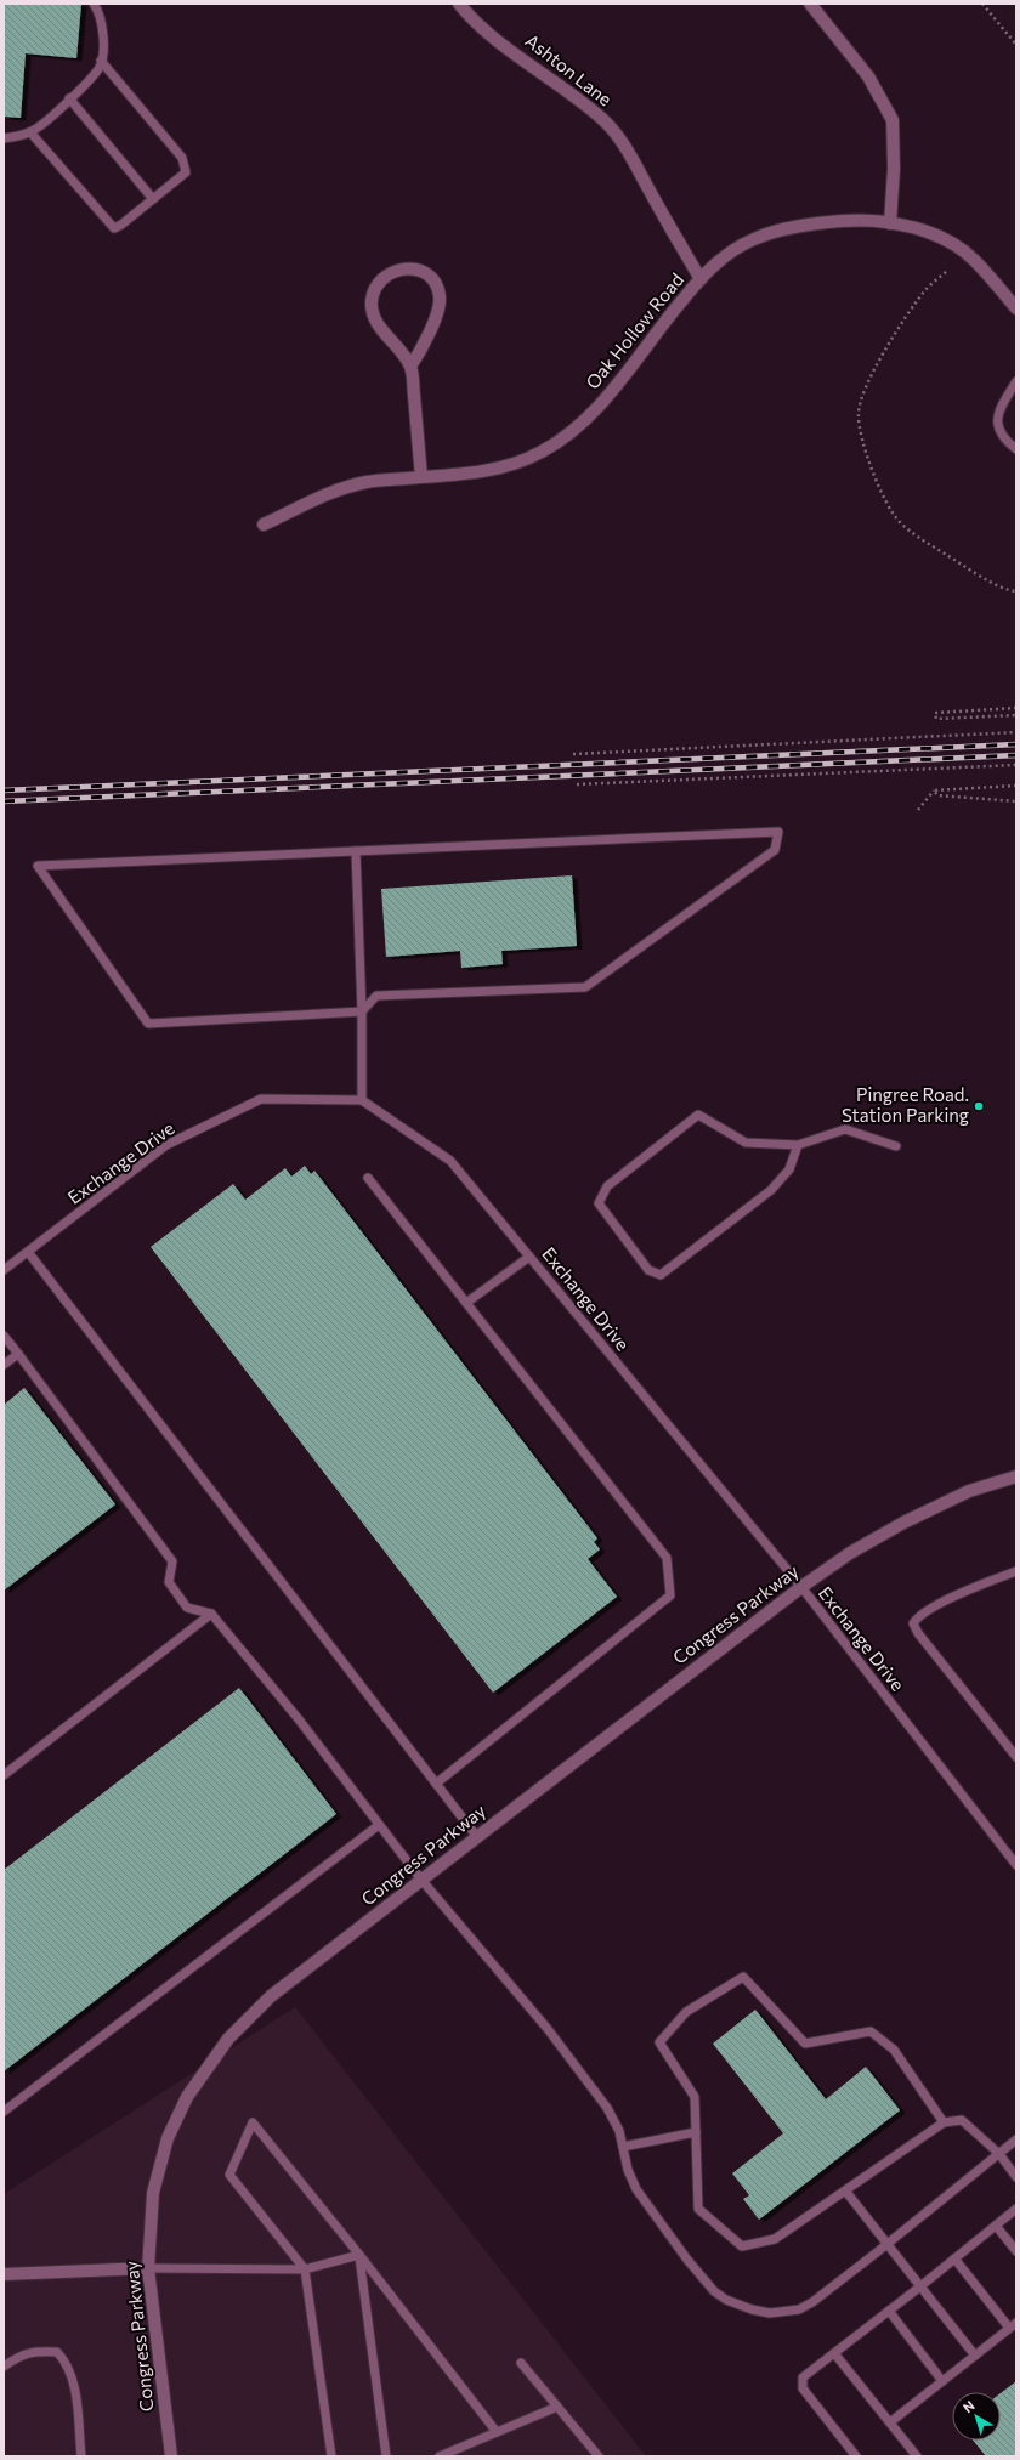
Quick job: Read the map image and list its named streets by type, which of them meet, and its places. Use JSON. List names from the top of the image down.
{
  "streets": {
    "street": ["Ashton Lane", "Oak Hollow Road", "Congress Parkway"],
    "lane": ["Exchange Drive"]
  },
  "crossings": [
    ["Ashton Lane", "Oak Hollow Road"],
    ["Exchange Drive", "Congress Parkway"]
  ],
  "places": ["Pingree Road. Station Parking"],
  "north": "top left"
}
